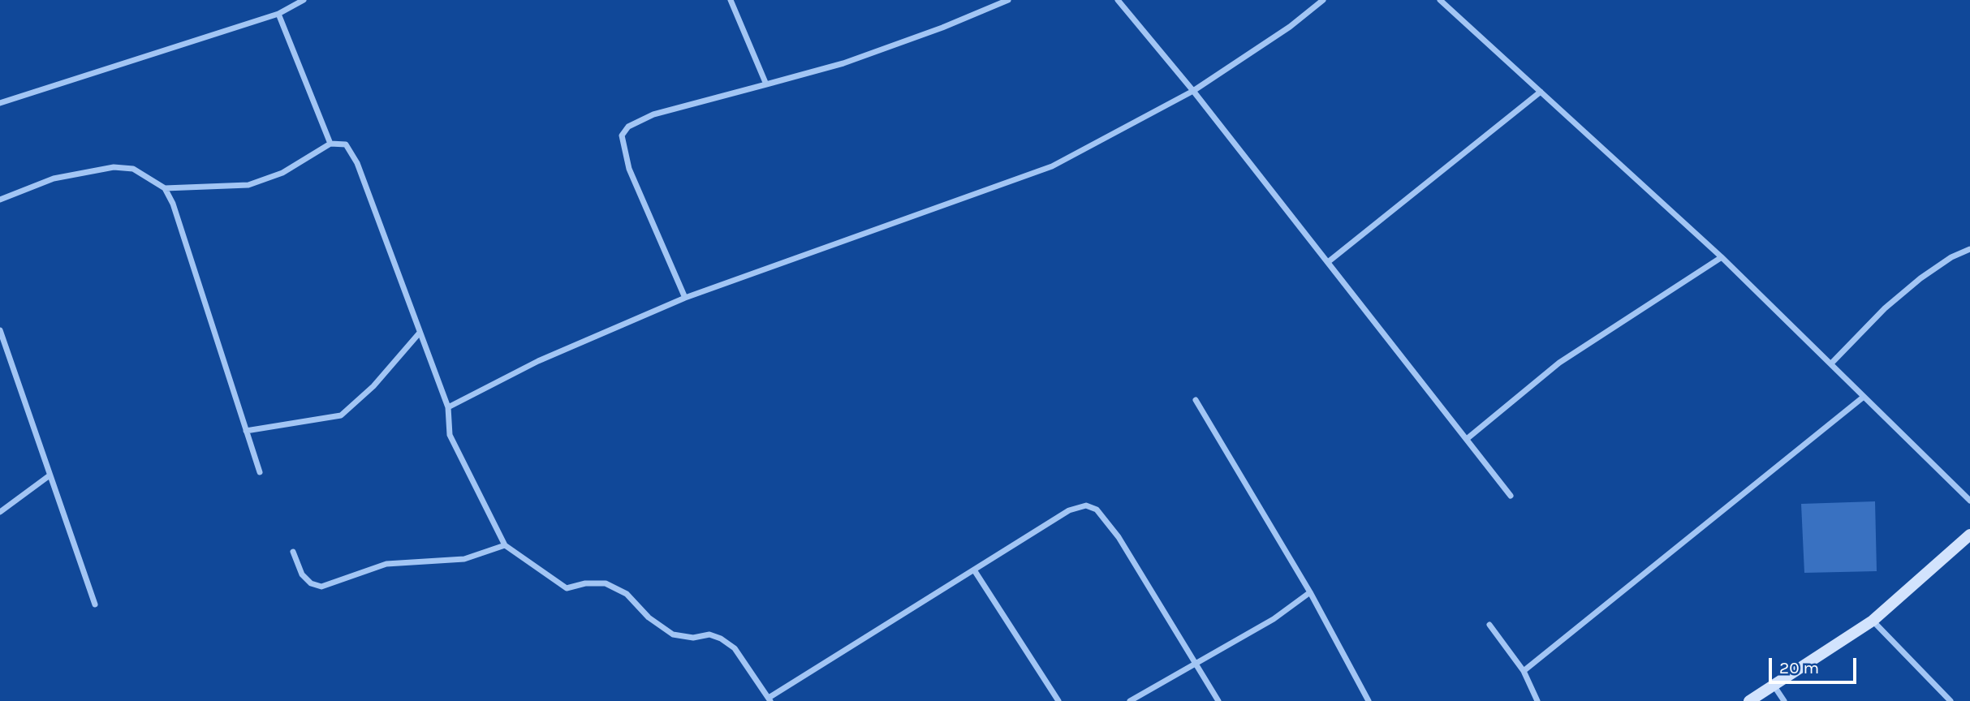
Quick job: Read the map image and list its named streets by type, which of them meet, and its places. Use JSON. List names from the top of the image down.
{
  "scale_bar": "20 m"
}
